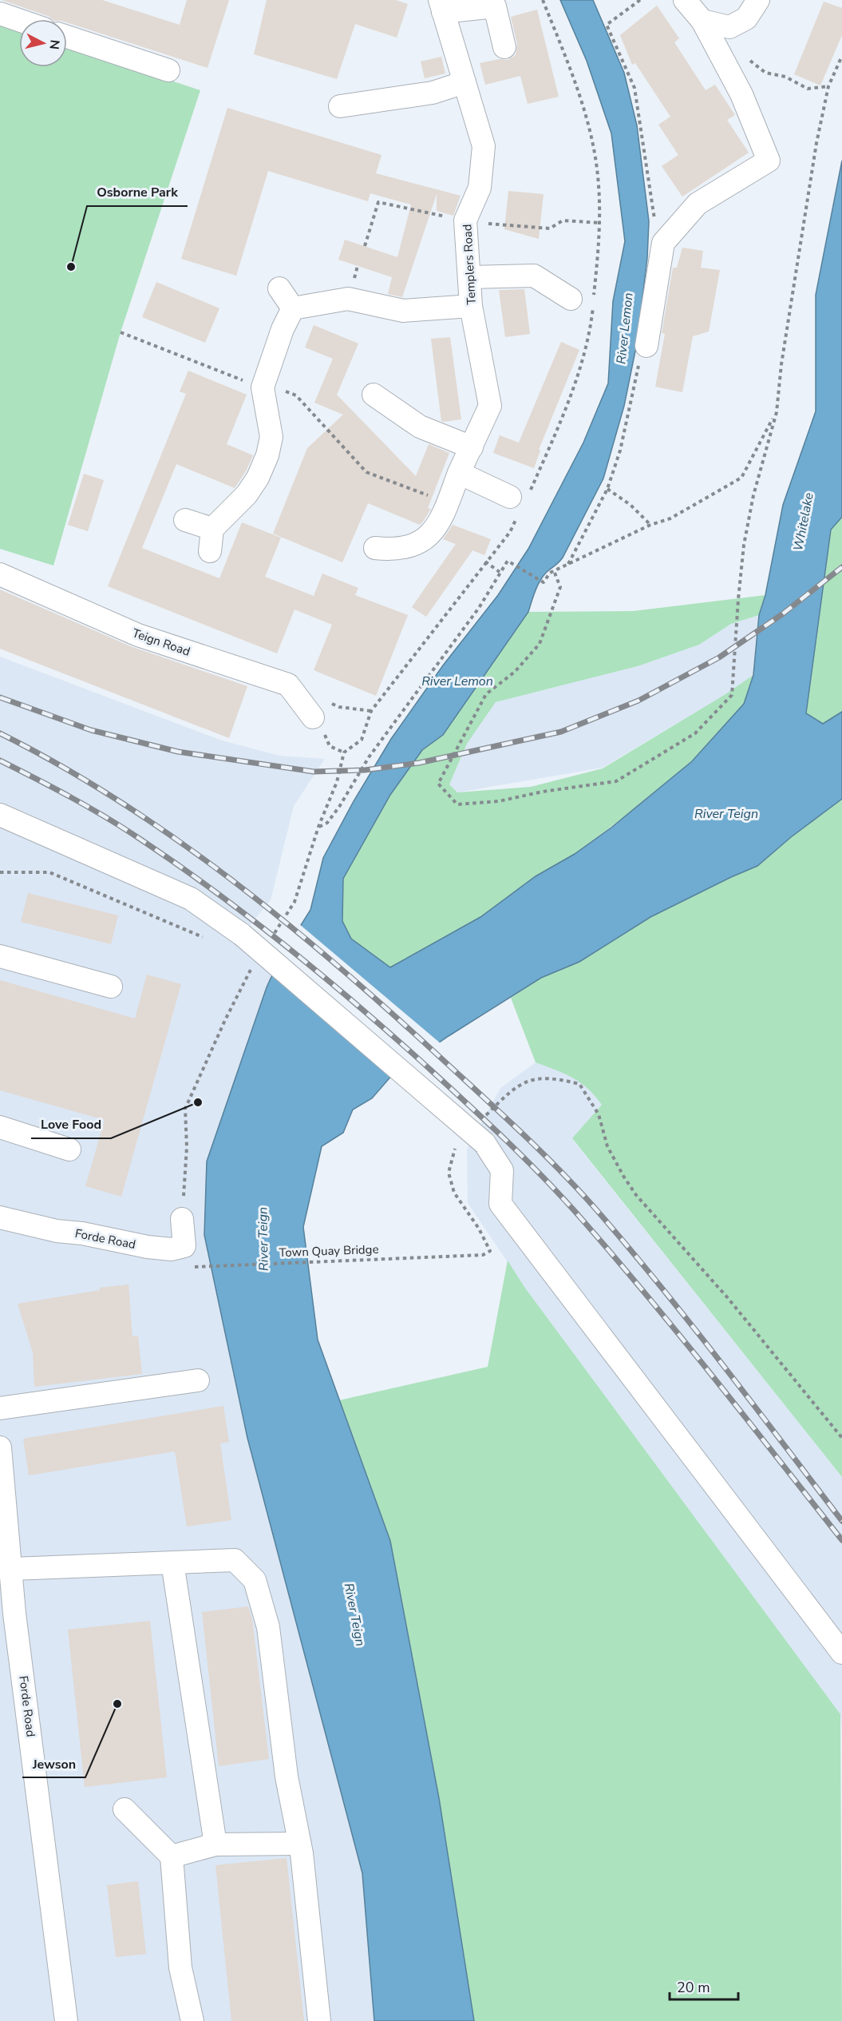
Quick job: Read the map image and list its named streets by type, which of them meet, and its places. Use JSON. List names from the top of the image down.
{
  "streets": {
    "street": ["Templers Road", "Teign Road", "Forde Road"],
    "path": ["Town Quay Bridge"]
  },
  "water": ["River Lemon", "Whitelake", "River Teign"],
  "places": ["Osborne Park", "Love Food", "Jewson"],
  "scale_bar": "20 m",
  "north": "right"
}
